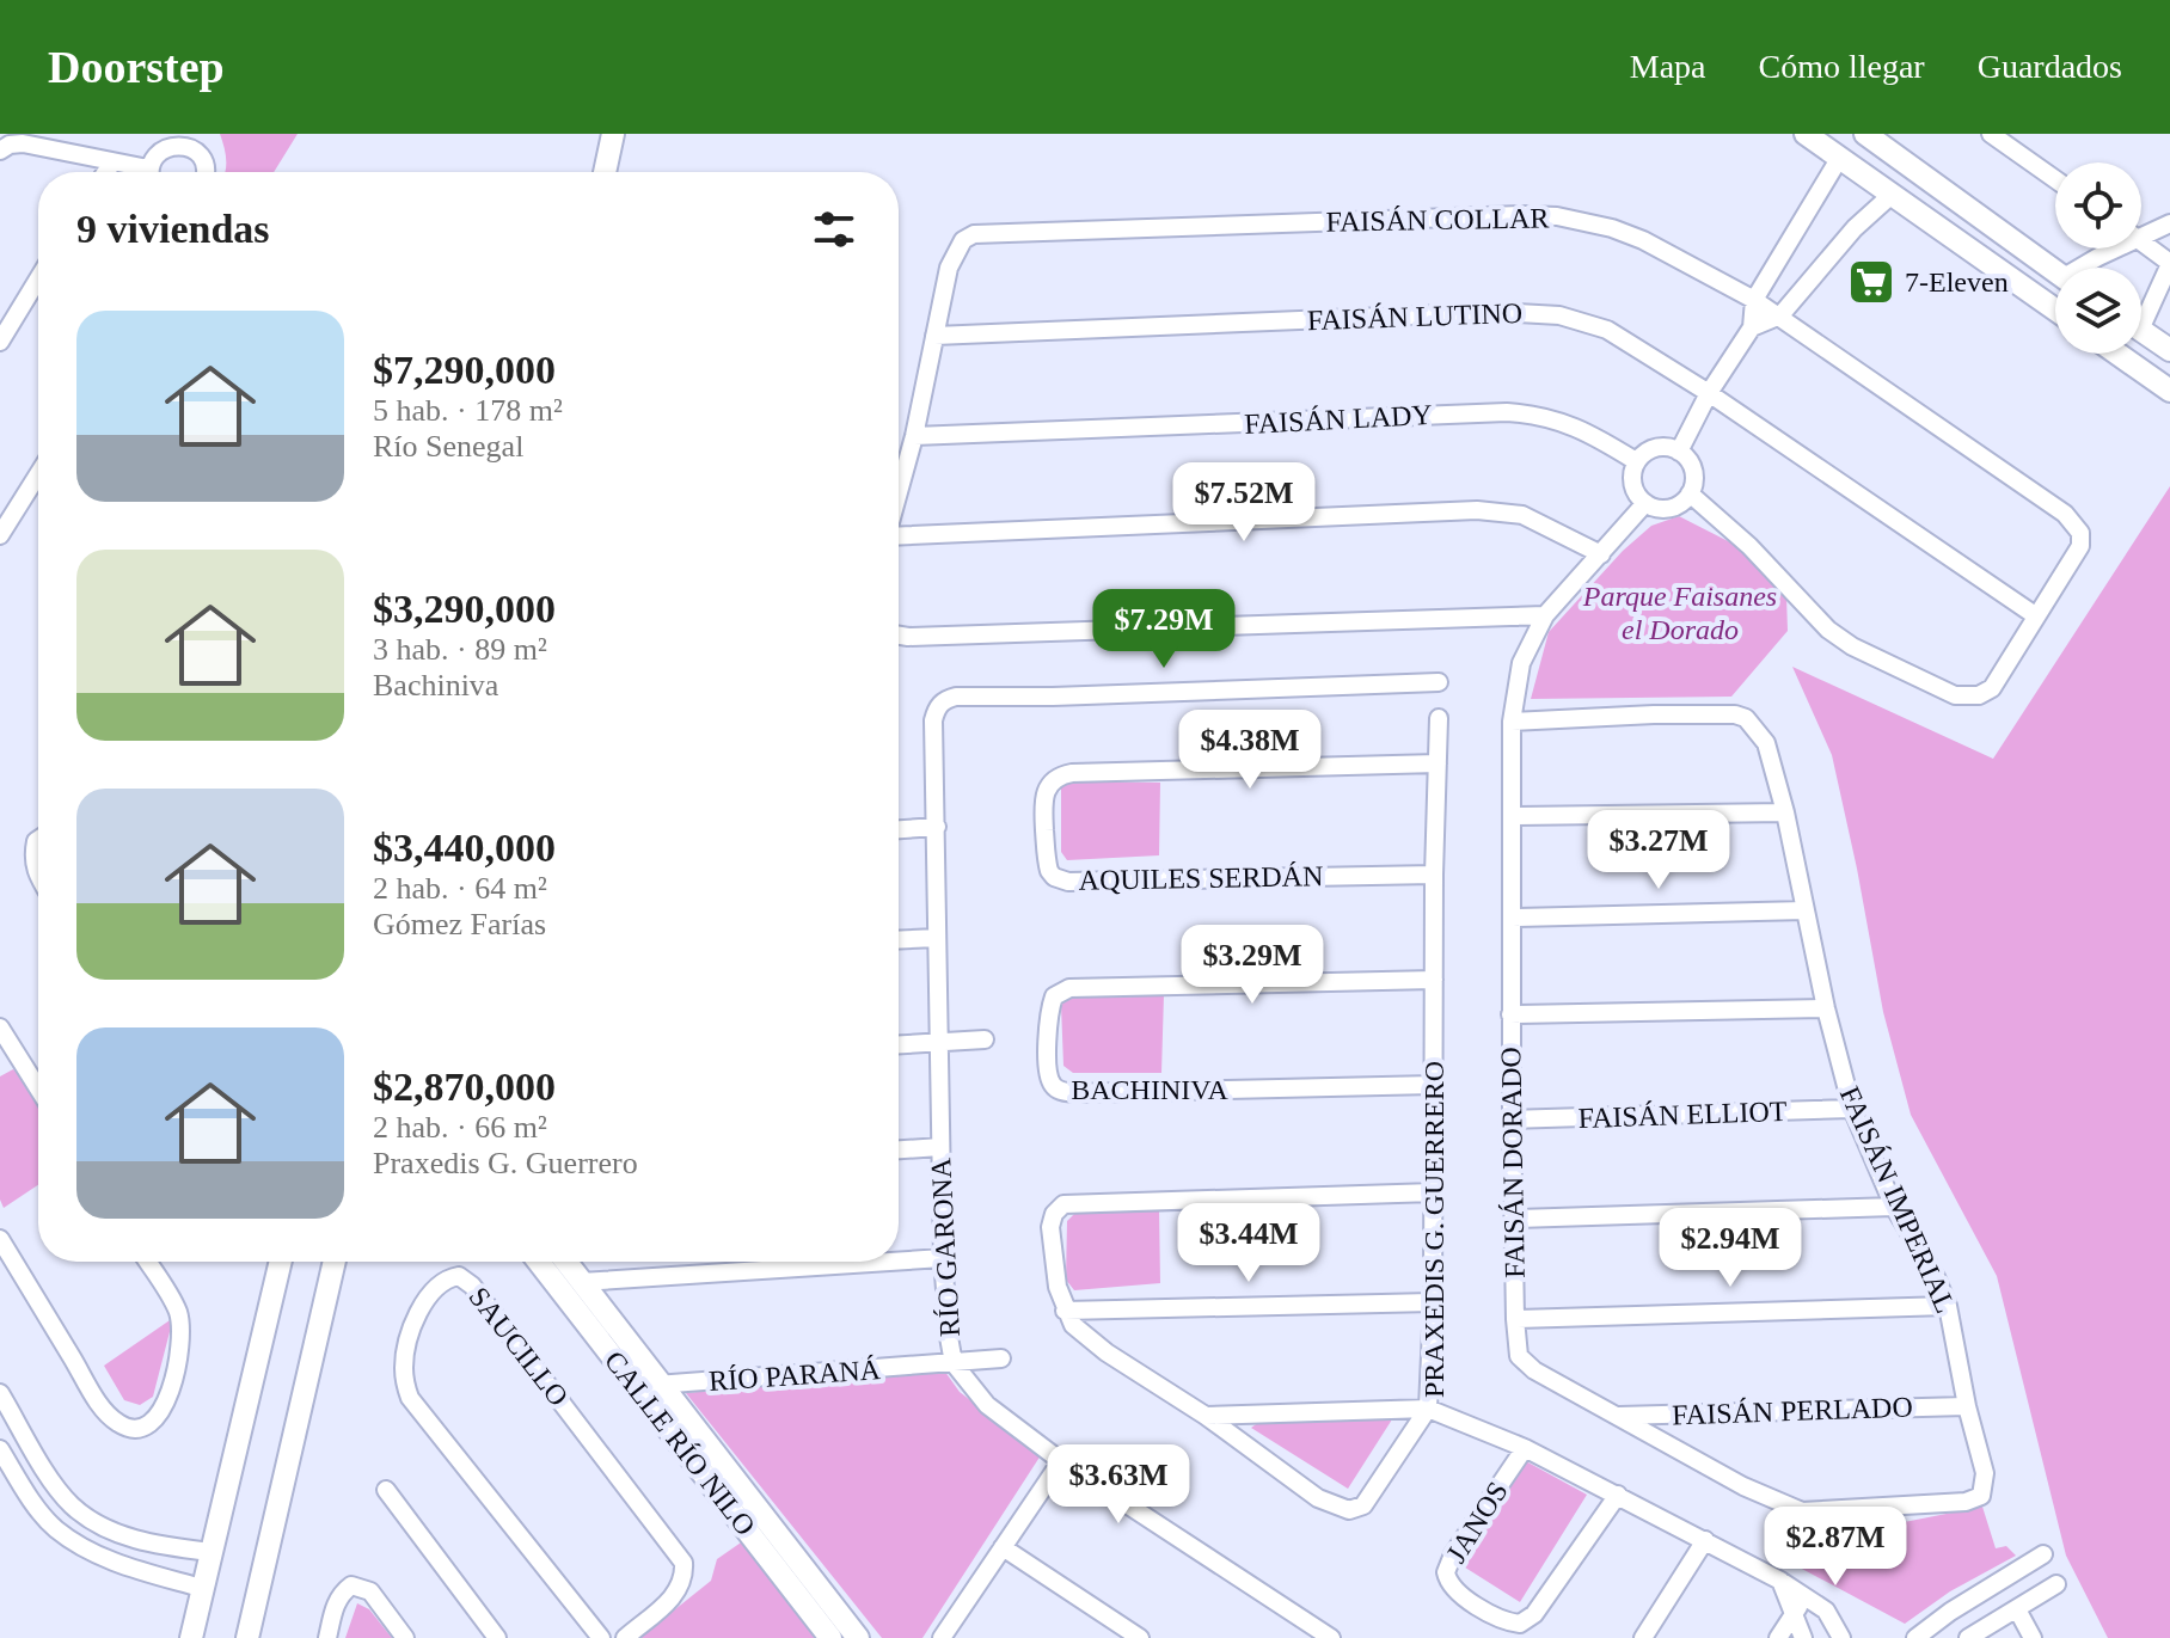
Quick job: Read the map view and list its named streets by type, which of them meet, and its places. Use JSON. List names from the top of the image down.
{
  "streets": {
    "street": [
      "FAISÁN COLLAR",
      "FAISÁN LUTINO",
      "FAISÁN LADY",
      "AQUILES SERDÁN",
      "BACHINIVA",
      "FAISÁN ELLIOT",
      "FAISÁN DORADO",
      "FAISÁN IMPERIAL",
      "PRAXEDIS G. GUERRERO",
      "RÍO GARONA",
      "SAUCILLO",
      "RÍO PARANÁ",
      "FAISÁN PERLADO",
      "CALLE RÍO NILO",
      "JANOS"
    ]
  },
  "crossings": [
    ["FAISÁN COLLAR", "FAISÁN LUTINO"],
    ["FAISÁN LADY", "FAISÁN DORADO"],
    ["AQUILES SERDÁN", "PRAXEDIS G. GUERRERO"],
    ["BACHINIVA", "PRAXEDIS G. GUERRERO"],
    ["FAISÁN ELLIOT", "FAISÁN DORADO"],
    ["FAISÁN ELLIOT", "FAISÁN IMPERIAL"],
    ["FAISÁN DORADO", "FAISÁN IMPERIAL"],
    ["FAISÁN DORADO", "FAISÁN PERLADO"],
    ["FAISÁN IMPERIAL", "FAISÁN PERLADO"],
    ["PRAXEDIS G. GUERRERO", "JANOS"],
    ["RÍO GARONA", "RÍO PARANÁ"],
    ["RÍO PARANÁ", "CALLE RÍO NILO"]
  ],
  "parks": ["Parque Faisanes el Dorado"],
  "places": {
    "supermarket": ["7-Eleven"]
  },
  "page": {
    "header": "Doorstep",
    "nav": ["Mapa", "Cómo llegar", "Guardados"],
    "heading": "9 viviendas",
    "list": [
      {
        "name": "$7,290,000",
        "note": "5 hab. · 178 m² · Río Senegal"
      },
      {
        "name": "$3,290,000",
        "note": "3 hab. · 89 m² · Bachiniva"
      },
      {
        "name": "$3,440,000",
        "note": "2 hab. · 64 m² · Gómez Farías"
      },
      {
        "name": "$2,870,000",
        "note": "2 hab. · 66 m² · Praxedis G. Guerrero"
      }
    ],
    "price": [
      "$7.52M",
      "$7.29M",
      "$4.38M",
      "$3.27M",
      "$3.29M",
      "$3.44M",
      "$2.94M",
      "$3.63M",
      "$2.87M"
    ]
  }
}
